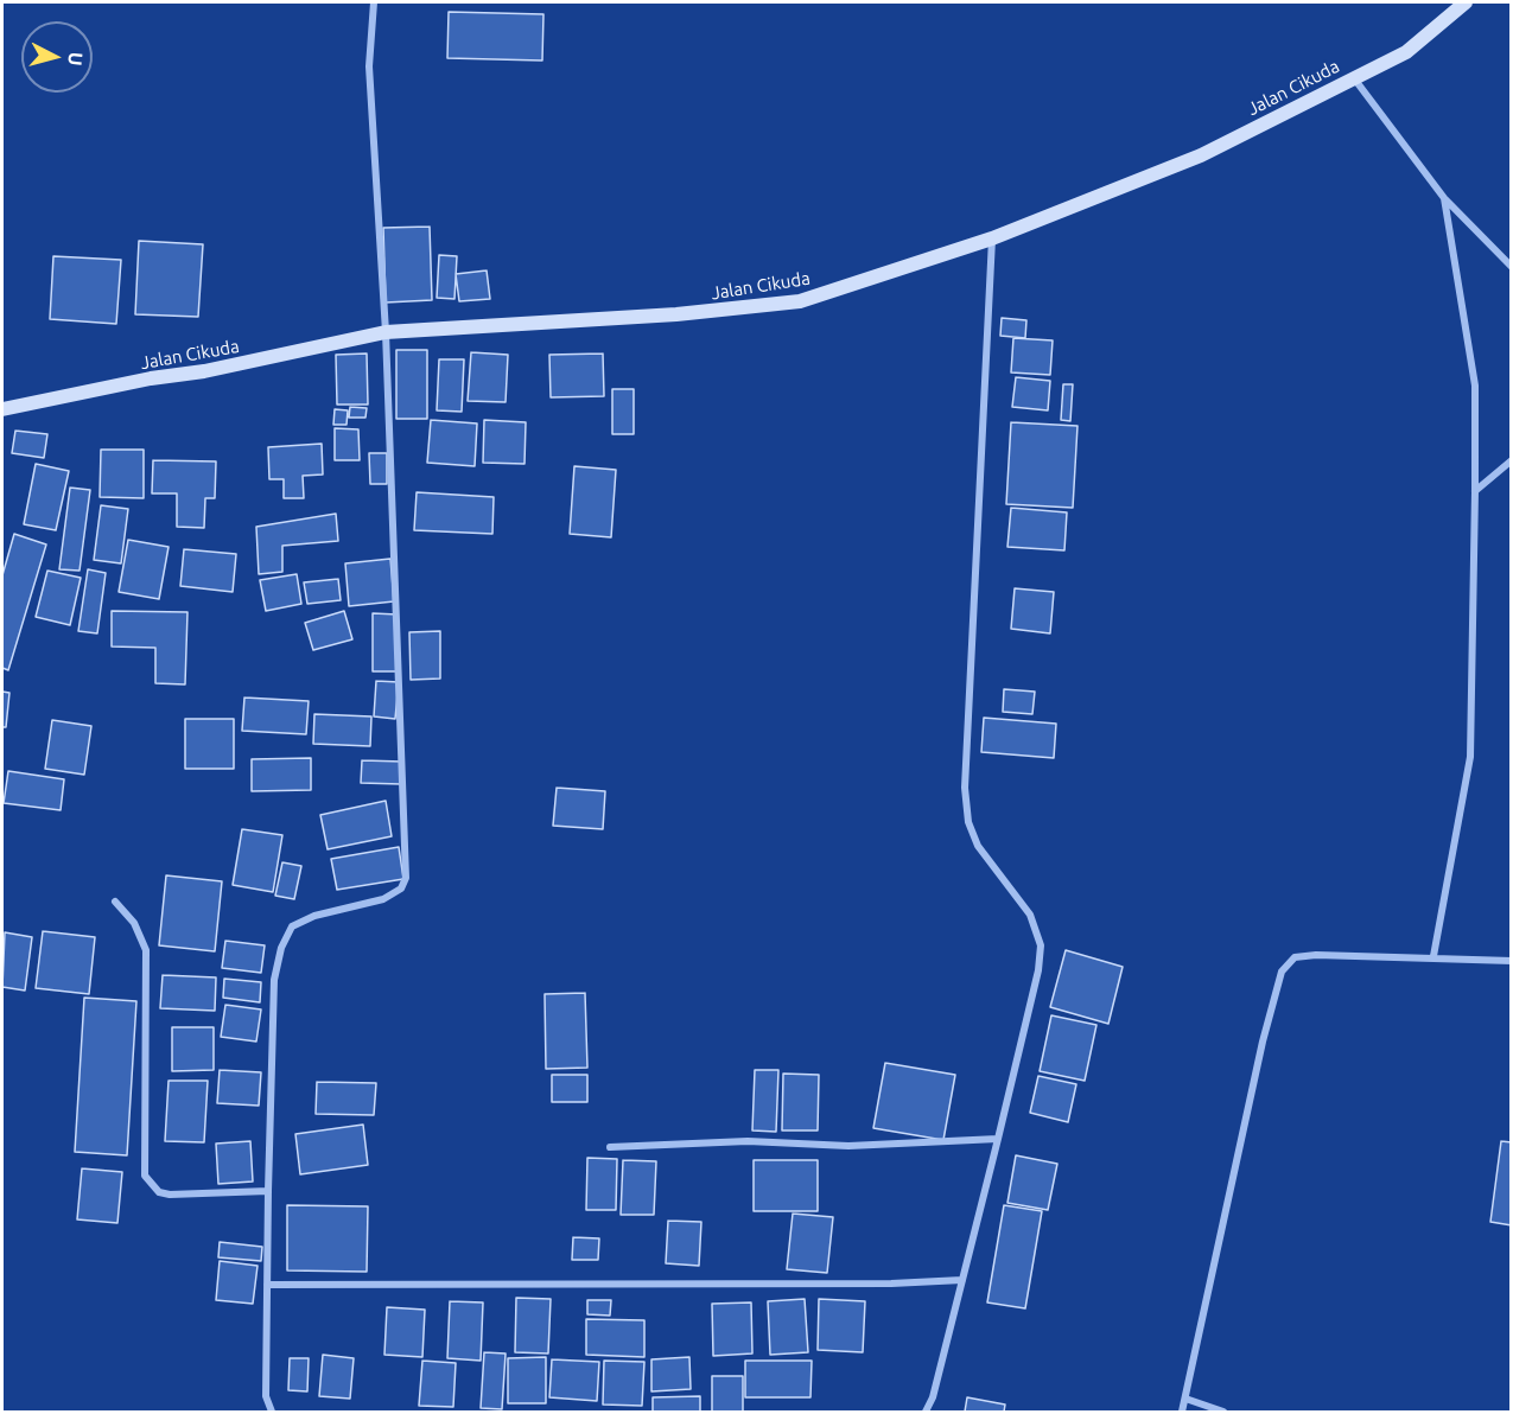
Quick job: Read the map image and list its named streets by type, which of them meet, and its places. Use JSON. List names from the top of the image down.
{
  "streets": {
    "street": ["Jalan Cikuda"]
  },
  "north": "right"
}
